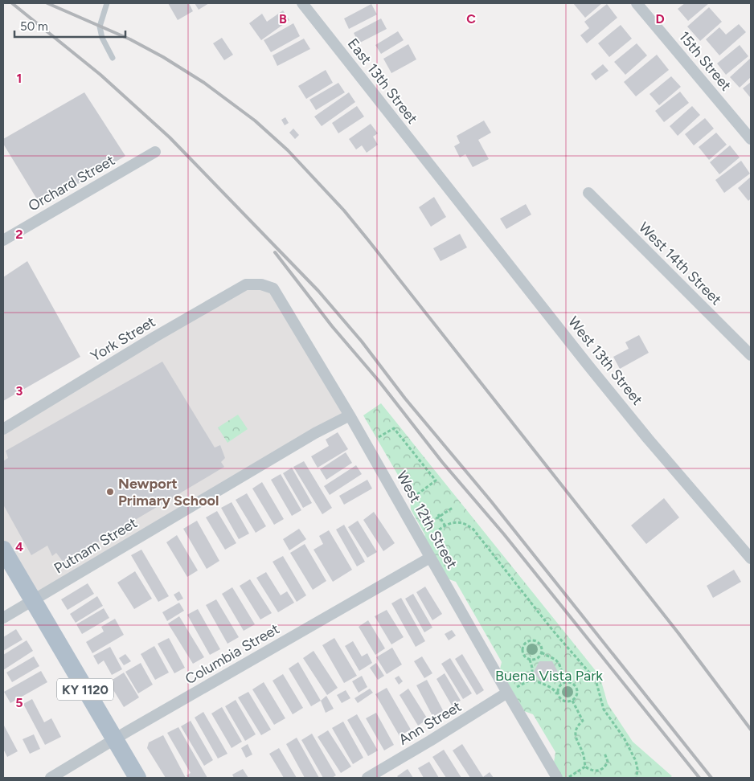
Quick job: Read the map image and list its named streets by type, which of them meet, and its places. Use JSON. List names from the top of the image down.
{
  "streets": {
    "main road": ["KY 1120"],
    "street": [
      "15th Street",
      "East 13th Street",
      "Orchard Street",
      "West 14th Street",
      "York Street",
      "West 13th Street",
      "West 12th Street",
      "Putnam Street",
      "Columbia Street",
      "Ann Street"
    ]
  },
  "crossings": [
    ["East 13th Street", "West 13th Street"],
    ["York Street", "West 12th Street"],
    ["West 12th Street", "Putnam Street"],
    ["West 12th Street", "Columbia Street"],
    ["West 12th Street", "Ann Street"],
    ["Putnam Street", "KY 1120"],
    ["Columbia Street", "KY 1120"]
  ],
  "parks": ["Buena Vista Park"],
  "places": ["Newport Primary School"],
  "scale_bar": "50 m",
  "grid": {
    "columns": ["B", "C", "D"],
    "rows": [
      "1",
      "2",
      "3",
      "4",
      "5"
    ]
  }
}
